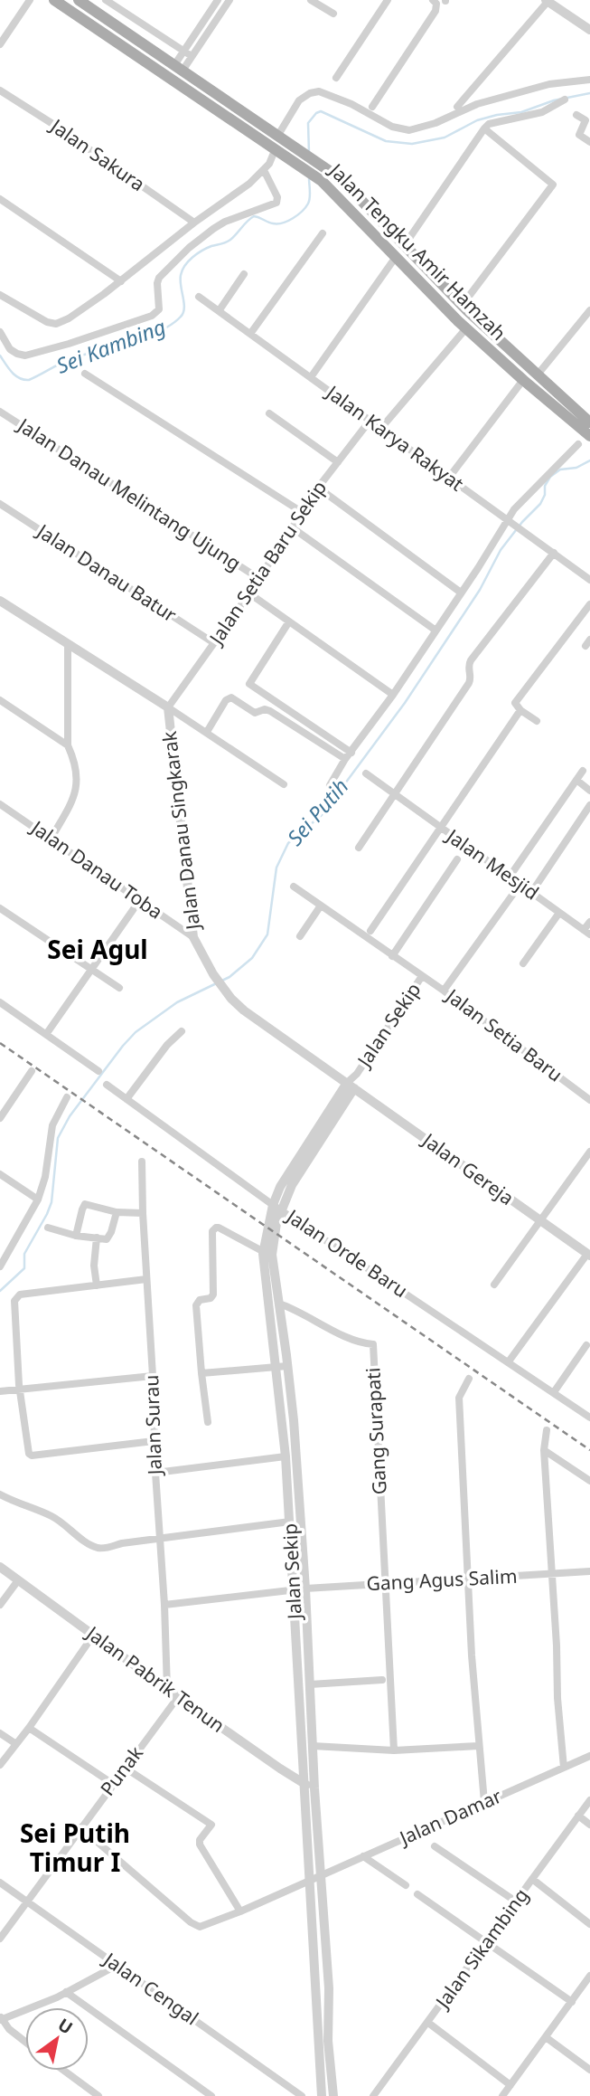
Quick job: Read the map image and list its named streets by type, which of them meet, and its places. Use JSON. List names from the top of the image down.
{
  "streets": {
    "main road": ["Jalan Tengku Amir Hamzah"],
    "street": [
      "Jalan Sakura",
      "Jalan Karya Rakyat",
      "Jalan Danau Melintang Ujung",
      "Jalan Setia Baru Sekip",
      "Jalan Danau Batur",
      "Jalan Danau Singkarak",
      "Jalan Mesjid",
      "Jalan Danau Toba",
      "Jalan Sekip",
      "Jalan Setia Baru",
      "Jalan Gereja",
      "Jalan Orde Baru",
      "Jalan Surau",
      "Gang Surapati",
      "Gang Agus Salim",
      "Jalan Pabrik Tenun",
      "Punak",
      "Jalan Damar",
      "Jalan Sikambing",
      "Jalan Cengal"
    ]
  },
  "crossings": [
    ["Jalan Karya Rakyat", "Jalan Setia Baru Sekip"],
    ["Jalan Danau Melintang Ujung", "Jalan Setia Baru Sekip"],
    ["Jalan Setia Baru Sekip", "Jalan Danau Batur"],
    ["Jalan Setia Baru Sekip", "Jalan Danau Singkarak"],
    ["Jalan Danau Singkarak", "Jalan Danau Toba"],
    ["Jalan Danau Singkarak", "Jalan Sekip"],
    ["Jalan Danau Singkarak", "Jalan Gereja"],
    ["Jalan Sekip", "Jalan Setia Baru"],
    ["Jalan Sekip", "Jalan Gereja"],
    ["Jalan Sekip", "Jalan Orde Baru"],
    ["Jalan Sekip", "Gang Surapati"],
    ["Jalan Sekip", "Gang Agus Salim"],
    ["Jalan Sekip", "Jalan Pabrik Tenun"],
    ["Jalan Sekip", "Jalan Damar"],
    ["Jalan Surau", "Gang Agus Salim"],
    ["Jalan Surau", "Jalan Pabrik Tenun"],
    ["Gang Surapati", "Gang Agus Salim"],
    ["Jalan Pabrik Tenun", "Punak"],
    ["Punak", "Jalan Damar"],
    ["Punak", "Jalan Cengal"]
  ],
  "districts": ["Sei Agul", "Sei Putih Timur I"],
  "water": ["Sei Kambing", "Sei Putih"],
  "north": "top right"
}
